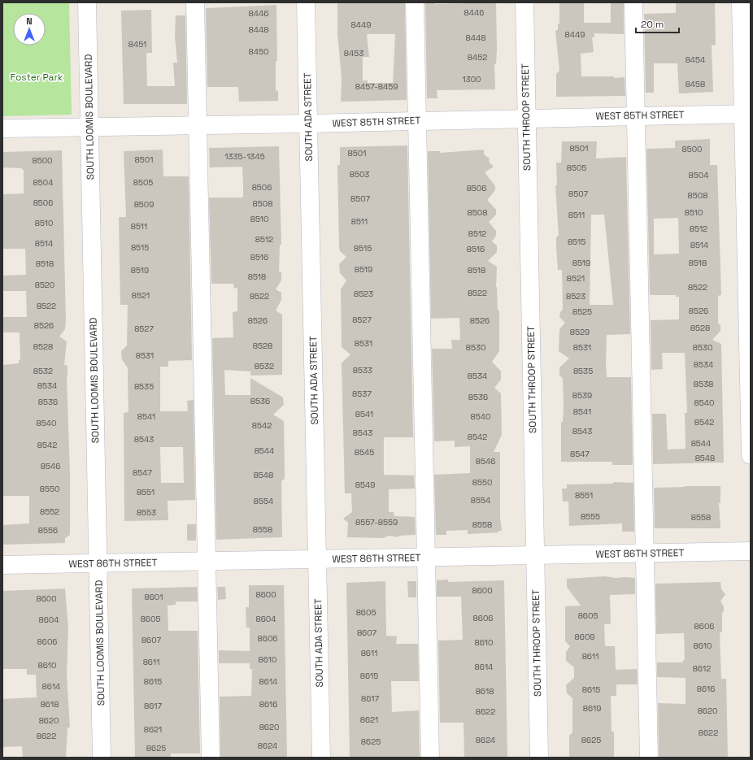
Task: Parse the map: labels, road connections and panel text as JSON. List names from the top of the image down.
{
  "streets": {
    "street": [
      "WEST 85TH STREET",
      "SOUTH LOOMIS BOULEVARD",
      "SOUTH ADA STREET",
      "SOUTH THROOP STREET",
      "WEST 86TH STREET"
    ]
  },
  "crossings": [
    ["WEST 85TH STREET", "SOUTH LOOMIS BOULEVARD"],
    ["WEST 85TH STREET", "SOUTH ADA STREET"],
    ["WEST 85TH STREET", "SOUTH THROOP STREET"],
    ["SOUTH LOOMIS BOULEVARD", "WEST 86TH STREET"],
    ["SOUTH ADA STREET", "WEST 86TH STREET"],
    ["SOUTH THROOP STREET", "WEST 86TH STREET"]
  ],
  "parks": ["Foster Park"],
  "house_numbers": [
    "8446",
    "8446",
    "8449",
    "8448",
    "8449",
    "8448",
    "8451",
    "8450",
    "8453",
    "8452",
    "8454",
    "1300",
    "8458",
    "8457-8459",
    "8501",
    "8500",
    "8501",
    "1335-1345",
    "8501",
    "8500",
    "8505",
    "8503",
    "8504",
    "8504",
    "8505",
    "8506",
    "8506",
    "8507",
    "8508",
    "8507",
    "8506",
    "8508",
    "8509",
    "8508",
    "8510",
    "8511",
    "8510",
    "8511",
    "8510",
    "8511",
    "8512",
    "8512",
    "8512",
    "8515",
    "8514",
    "8514",
    "8515",
    "8515",
    "8516",
    "8516",
    "8519",
    "8518",
    "8518",
    "8519",
    "8519",
    "8518",
    "8518",
    "8521",
    "8520",
    "8522",
    "8522",
    "8523",
    "8521",
    "8522",
    "8523",
    "8522",
    "8526",
    "8525",
    "8527",
    "8526",
    "8526",
    "8526",
    "8528",
    "8527",
    "8529",
    "8531",
    "8528",
    "8528",
    "8530",
    "8531",
    "8530",
    "8531",
    "8534",
    "8532",
    "8533",
    "8532",
    "8535",
    "8534",
    "8538",
    "8534",
    "8535",
    "8537",
    "8539",
    "8536",
    "8536",
    "8536",
    "8540",
    "8541",
    "8541",
    "8541",
    "8540",
    "8542",
    "8540",
    "8542",
    "8543",
    "8543",
    "8542",
    "8543",
    "8544",
    "8542",
    "8544",
    "8545",
    "8547",
    "8548",
    "8546",
    "8546",
    "8547",
    "8548",
    "8550",
    "8549",
    "8550",
    "8551",
    "8551",
    "8554",
    "8554",
    "8552",
    "8553",
    "8555",
    "8558",
    "8557-8559",
    "8558",
    "8558",
    "8556",
    "8600",
    "8600",
    "8601",
    "8600",
    "8605",
    "8605",
    "8606",
    "8605",
    "8604",
    "8604",
    "8606",
    "8607",
    "8609",
    "8606",
    "8607",
    "8606",
    "8610",
    "8610",
    "8611",
    "8611",
    "8610",
    "8611",
    "8610",
    "8614",
    "8612",
    "8615",
    "8615",
    "8614",
    "8614",
    "8616",
    "8615",
    "8618",
    "8617",
    "8618",
    "8616",
    "8617",
    "8619",
    "8620",
    "8622",
    "8621",
    "8620",
    "8620",
    "8621",
    "8622",
    "8622",
    "8624",
    "8625",
    "8625",
    "8624",
    "8625"
  ],
  "scale_bar": "20 m",
  "north": "top"
}
